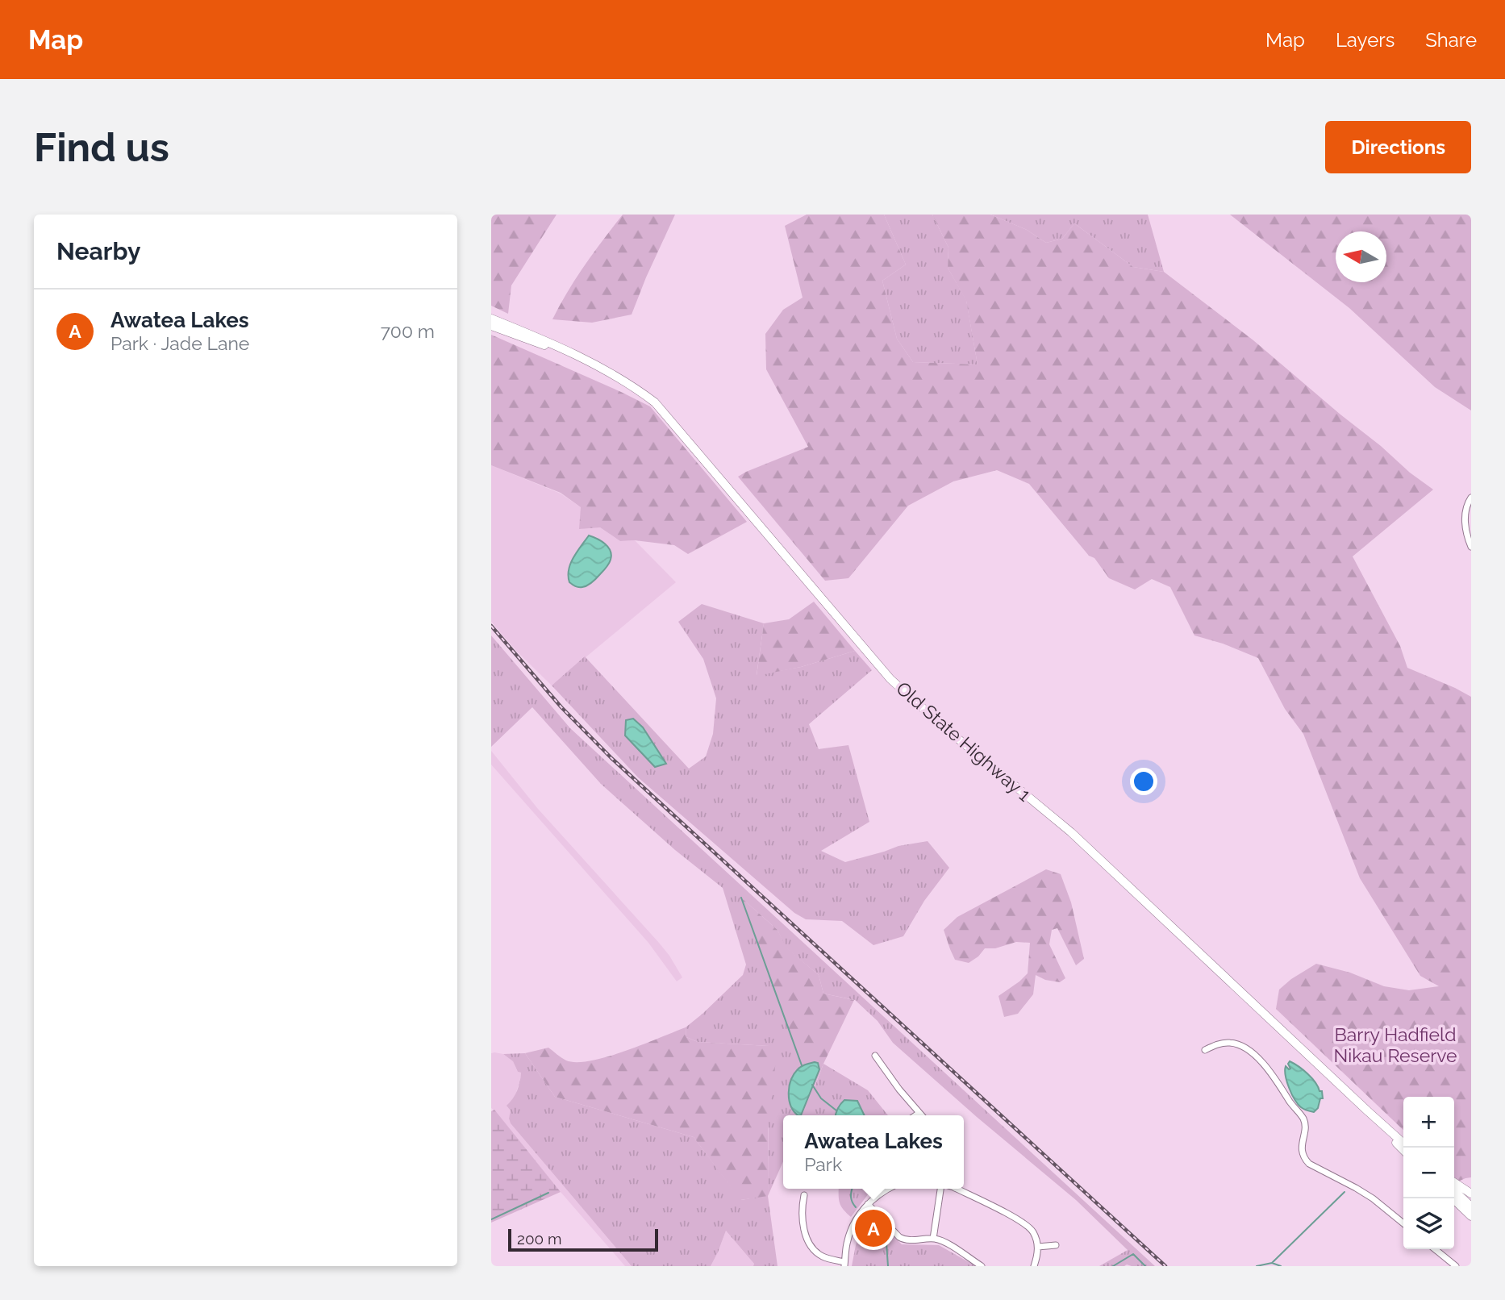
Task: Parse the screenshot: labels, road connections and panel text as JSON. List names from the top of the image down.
{
  "streets": {
    "main road": ["Old State Highway 1"]
  },
  "parks": ["Barry Hadfield Nikau Reserve"],
  "scale_bar": "200 m",
  "north": "left",
  "page": {
    "header": "Map",
    "nav": ["Map", "Layers", "Share"],
    "buttons": "Directions",
    "title": "Find us",
    "heading": "Nearby",
    "list": [
      {
        "mark": "A",
        "name": "Awatea Lakes",
        "note": "Park · Jade Lane",
        "value": "700 m"
      }
    ],
    "map_buttons": ["+", "−"],
    "popup": ["Awatea Lakes", "Park"],
    "pins": "A",
    "scale": "200 m"
  }
}
